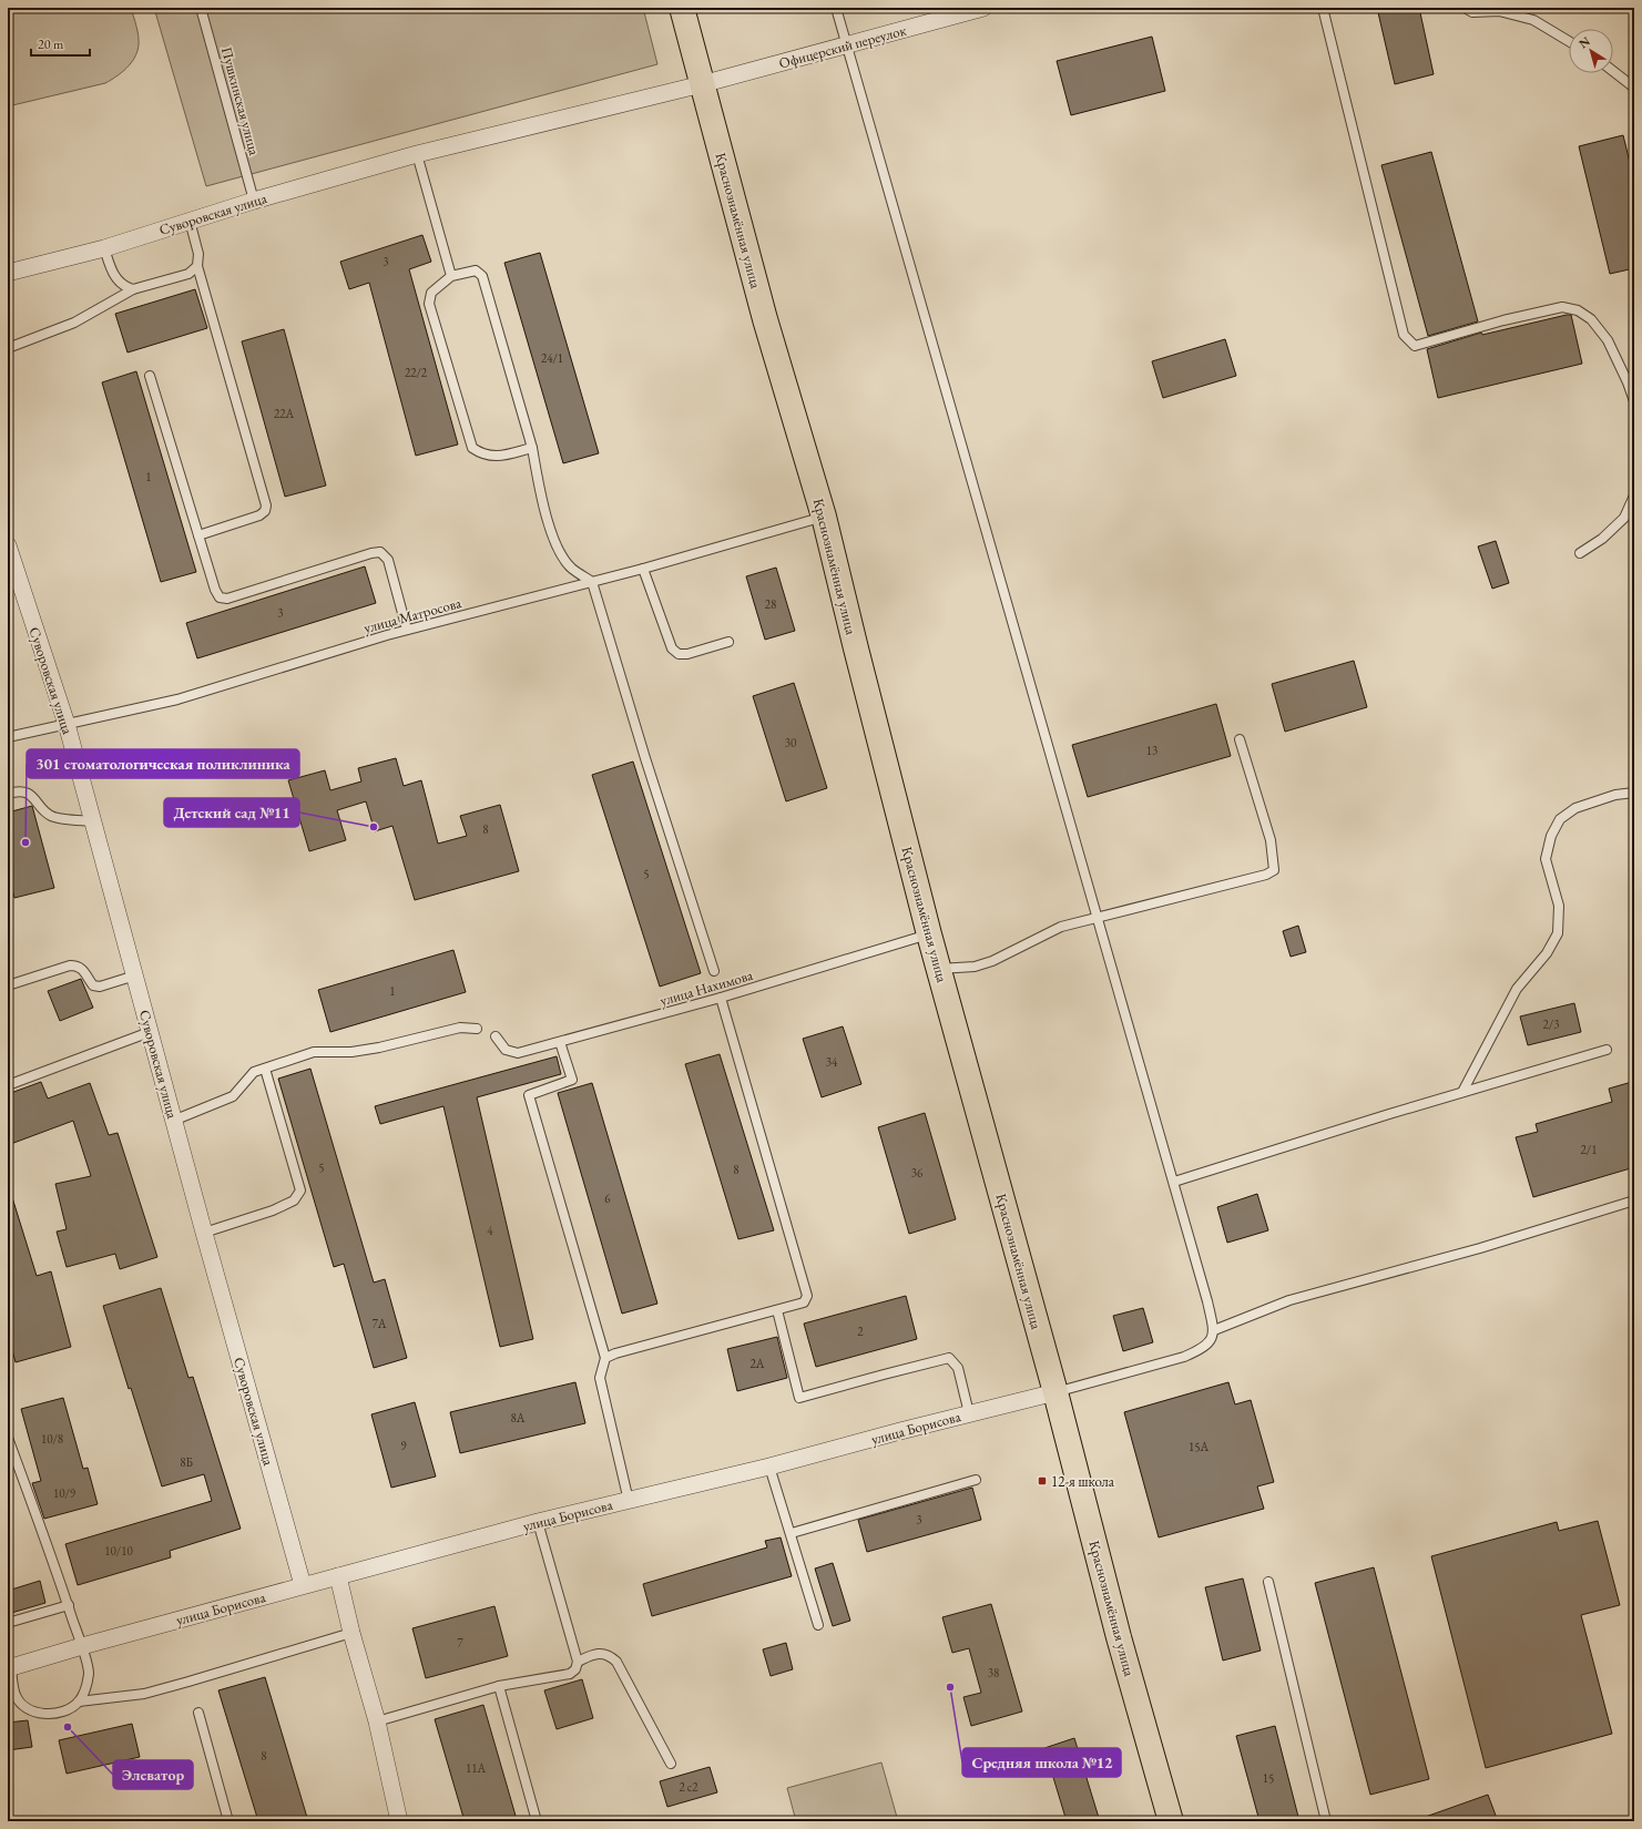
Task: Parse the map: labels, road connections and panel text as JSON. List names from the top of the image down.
{
  "streets": {
    "main road": ["Краснознамённая улица"],
    "street": ["Офицерский переулок", "Суворовская улица", "улица Борисова"],
    "lane": ["Пушкинская улица", "улица Матросова", "улица Нахимова"]
  },
  "crossings": [
    ["Офицерский переулок", "Суворовская улица"],
    ["Офицерский переулок", "Краснознамённая улица"],
    ["Пушкинская улица", "Суворовская улица"],
    ["Суворовская улица", "улица Матросова"],
    ["Суворовская улица", "улица Борисова"],
    ["Краснознамённая улица", "улица Матросова"],
    ["Краснознамённая улица", "улица Нахимова"],
    ["Краснознамённая улица", "улица Борисова"]
  ],
  "places": {
    "other": [
      "Детский сад №11",
      "301 стоматологическая поликлиника",
      "Средняя школа №12",
      "Элеватор"
    ],
    "transit": ["12-я школа"]
  },
  "house_numbers": [
    "3",
    "24/1",
    "22/2",
    "22А",
    "1",
    "28",
    "3",
    "30",
    "13",
    "8",
    "5",
    "1",
    "2/3",
    "34",
    "2/1",
    "5",
    "8",
    "36",
    "6",
    "4",
    "7А",
    "2",
    "2А",
    "8А",
    "10/8",
    "9",
    "15А",
    "8Б",
    "10/9",
    "3",
    "10/10",
    "7",
    "38",
    "8",
    "11А",
    "15",
    "2 с2"
  ],
  "scale_bar": "20 m",
  "north": "top left"
}
